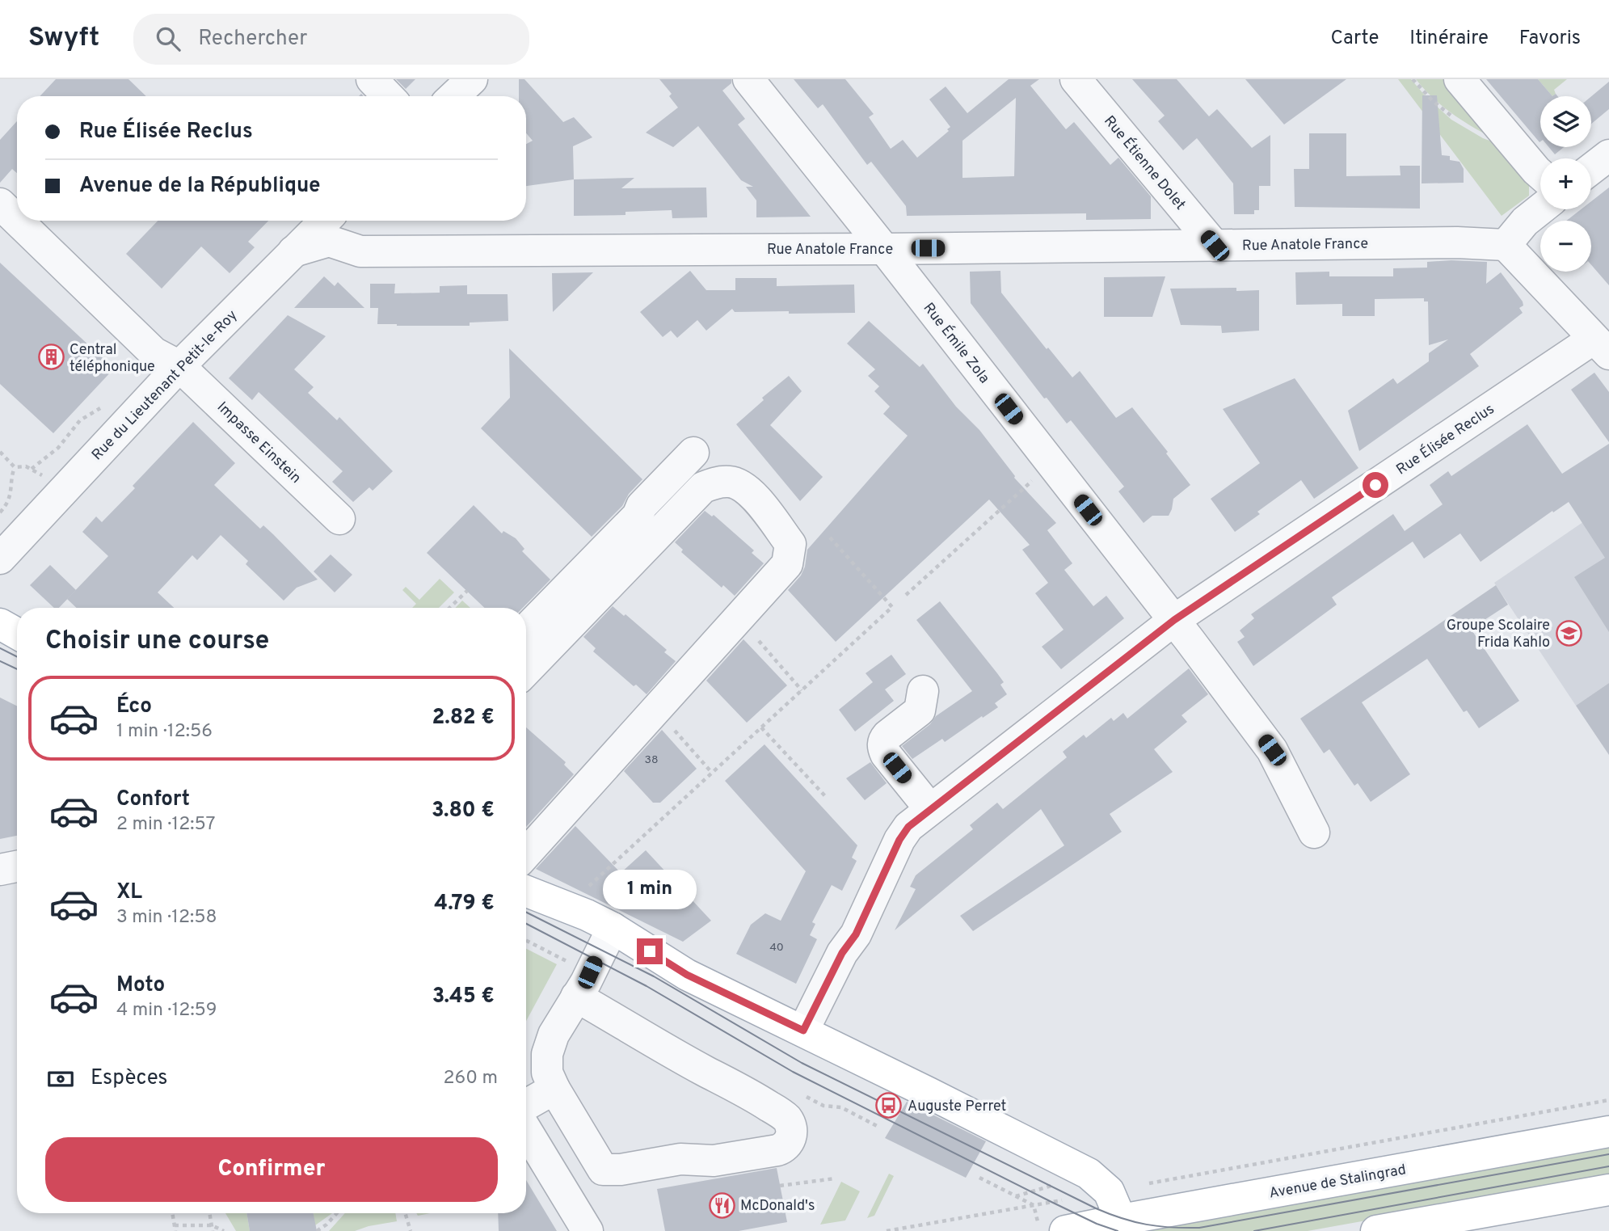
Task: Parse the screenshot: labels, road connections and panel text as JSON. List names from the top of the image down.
{
  "streets": {
    "main road": ["Avenue de Stalingrad"],
    "street": [
      "Rue Étienne Dolet",
      "Rue Anatole France",
      "Rue Émile Zola",
      "Rue du Lieutenant Petit-le-Roy",
      "Rue Élisée Reclus",
      "Impasse Einstein"
    ]
  },
  "crossings": [
    ["Rue Étienne Dolet", "Rue Anatole France"],
    ["Rue Anatole France", "Rue Émile Zola"],
    ["Rue Anatole France", "Rue du Lieutenant Petit-le-Roy"],
    ["Rue Émile Zola", "Rue Élisée Reclus"],
    ["Rue du Lieutenant Petit-le-Roy", "Impasse Einstein"]
  ],
  "places": {
    "building": ["Central téléphonique"],
    "school or university": ["Groupe Scolaire Frida Kahlo"],
    "bus stop": ["Auguste Perret"],
    "restaurant": ["McDonald's"]
  },
  "house_numbers": ["38", "40"],
  "page": {
    "header": "Swyft",
    "search": "Rechercher",
    "nav": ["Carte", "Itinéraire", "Favoris"],
    "map_buttons": ["+", "−"],
    "banner": ["Rue Élisée Reclus", "Avenue de la République"],
    "heading": "Choisir une course",
    "list": [
      {
        "name": "Éco",
        "note": "1 min · 12:56",
        "value": "2.82 €"
      },
      {
        "name": "Confort",
        "note": "2 min · 12:57",
        "value": "3.80 €"
      },
      {
        "name": "XL",
        "note": "3 min · 12:58",
        "value": "4.79 €"
      },
      {
        "name": "Moto",
        "note": "4 min · 12:59",
        "value": "3.45 €"
      }
    ],
    "bubble": "1 min",
    "pay": ["Espèces", "260 m"],
    "buttons": "Confirmer"
  }
}
